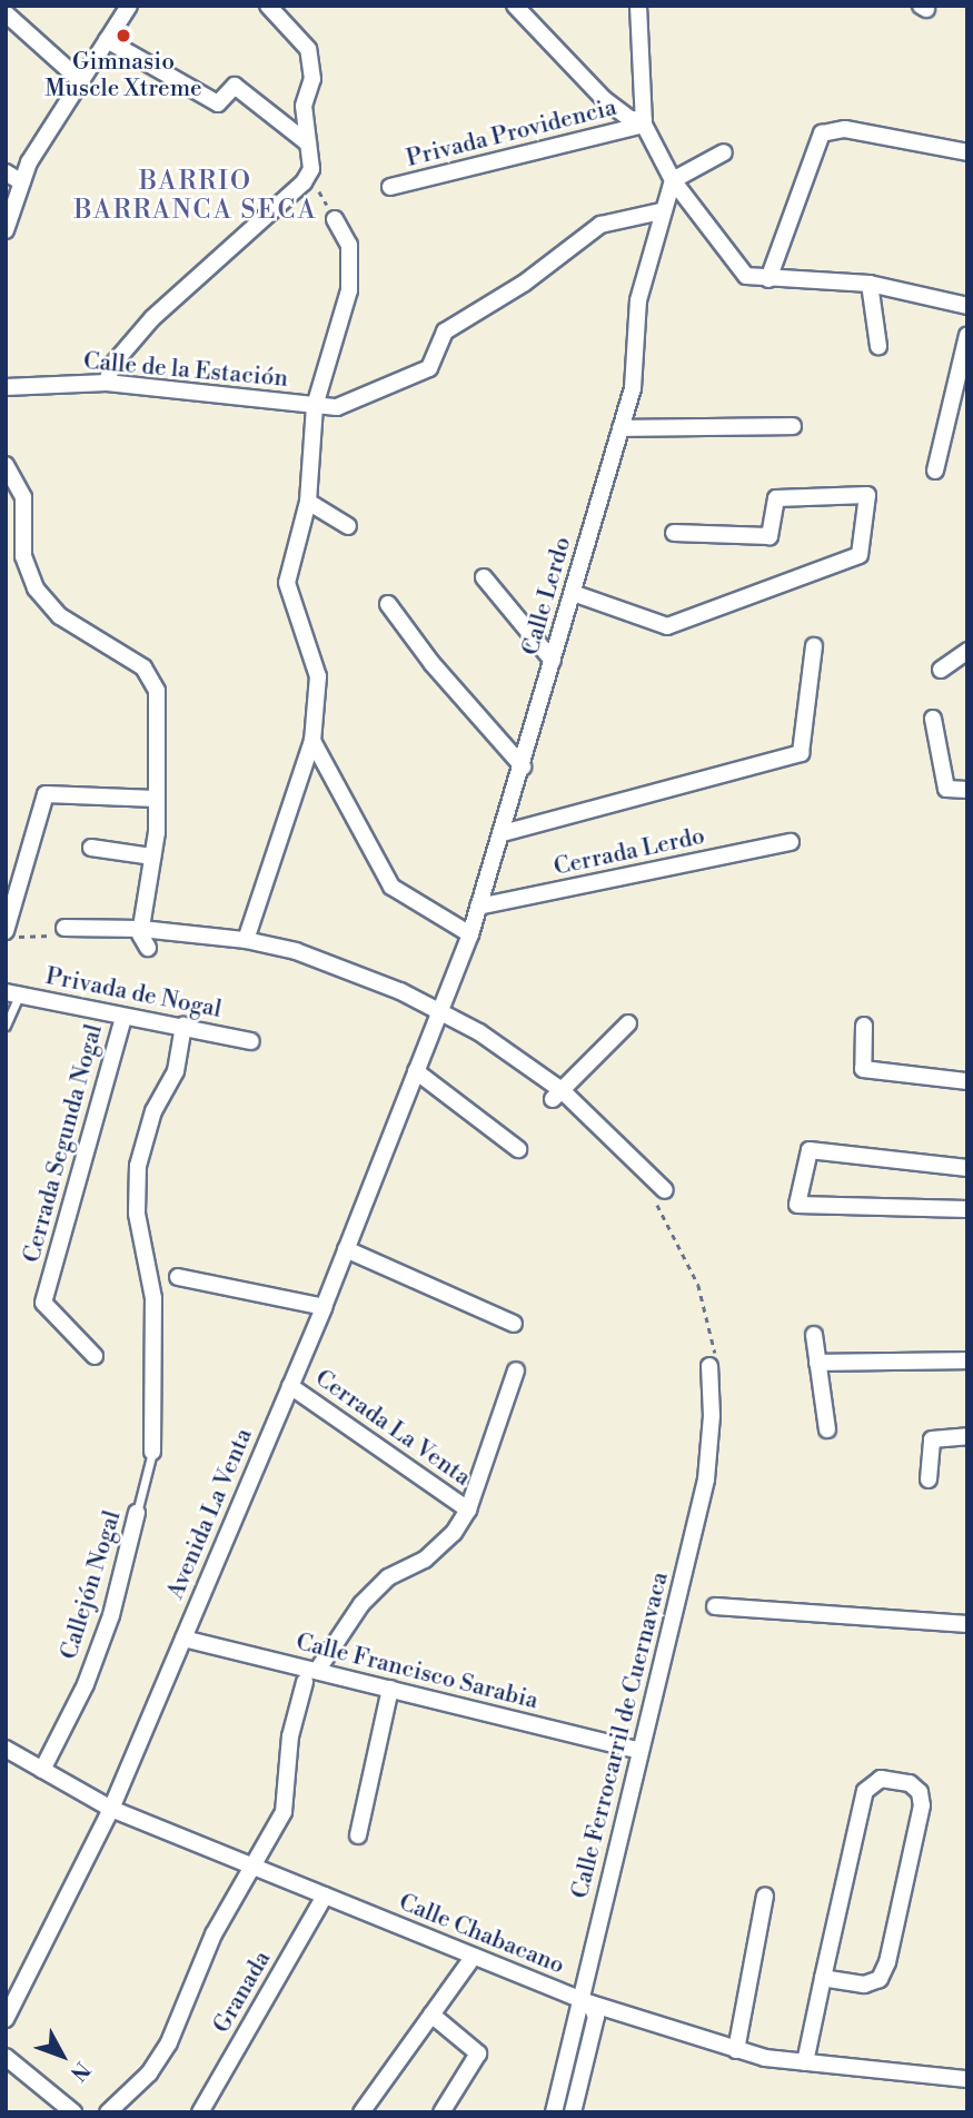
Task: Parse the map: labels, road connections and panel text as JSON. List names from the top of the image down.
{
  "streets": {
    "street": [
      "Privada Providencia",
      "Calle de la Estación",
      "Calle Lerdo",
      "Cerrada Lerdo",
      "Privada de Nogal",
      "Cerrada Segunda Nogal",
      "Cerrada La Venta",
      "Avenida La Venta",
      "Callejón Nogal",
      "Calle Francisco Sarabia",
      "Calle Ferrocarril de Cuernavaca",
      "Calle Chabacano",
      "Granada"
    ]
  },
  "crossings": [
    ["Calle de la Estación", "Calle Lerdo"],
    ["Calle Lerdo", "Cerrada Lerdo"],
    ["Calle Lerdo", "Avenida La Venta"],
    ["Privada de Nogal", "Cerrada Segunda Nogal"],
    ["Cerrada La Venta", "Avenida La Venta"],
    ["Avenida La Venta", "Calle Francisco Sarabia"],
    ["Avenida La Venta", "Calle Chabacano"],
    ["Callejón Nogal", "Calle Chabacano"],
    ["Calle Francisco Sarabia", "Calle Ferrocarril de Cuernavaca"],
    ["Calle Ferrocarril de Cuernavaca", "Calle Chabacano"],
    ["Calle Chabacano", "Granada"]
  ],
  "districts": ["BARRIO BARRANCA SECA"],
  "places": ["Gimnasio Muscle Xtreme"],
  "north": "bottom right"
}
